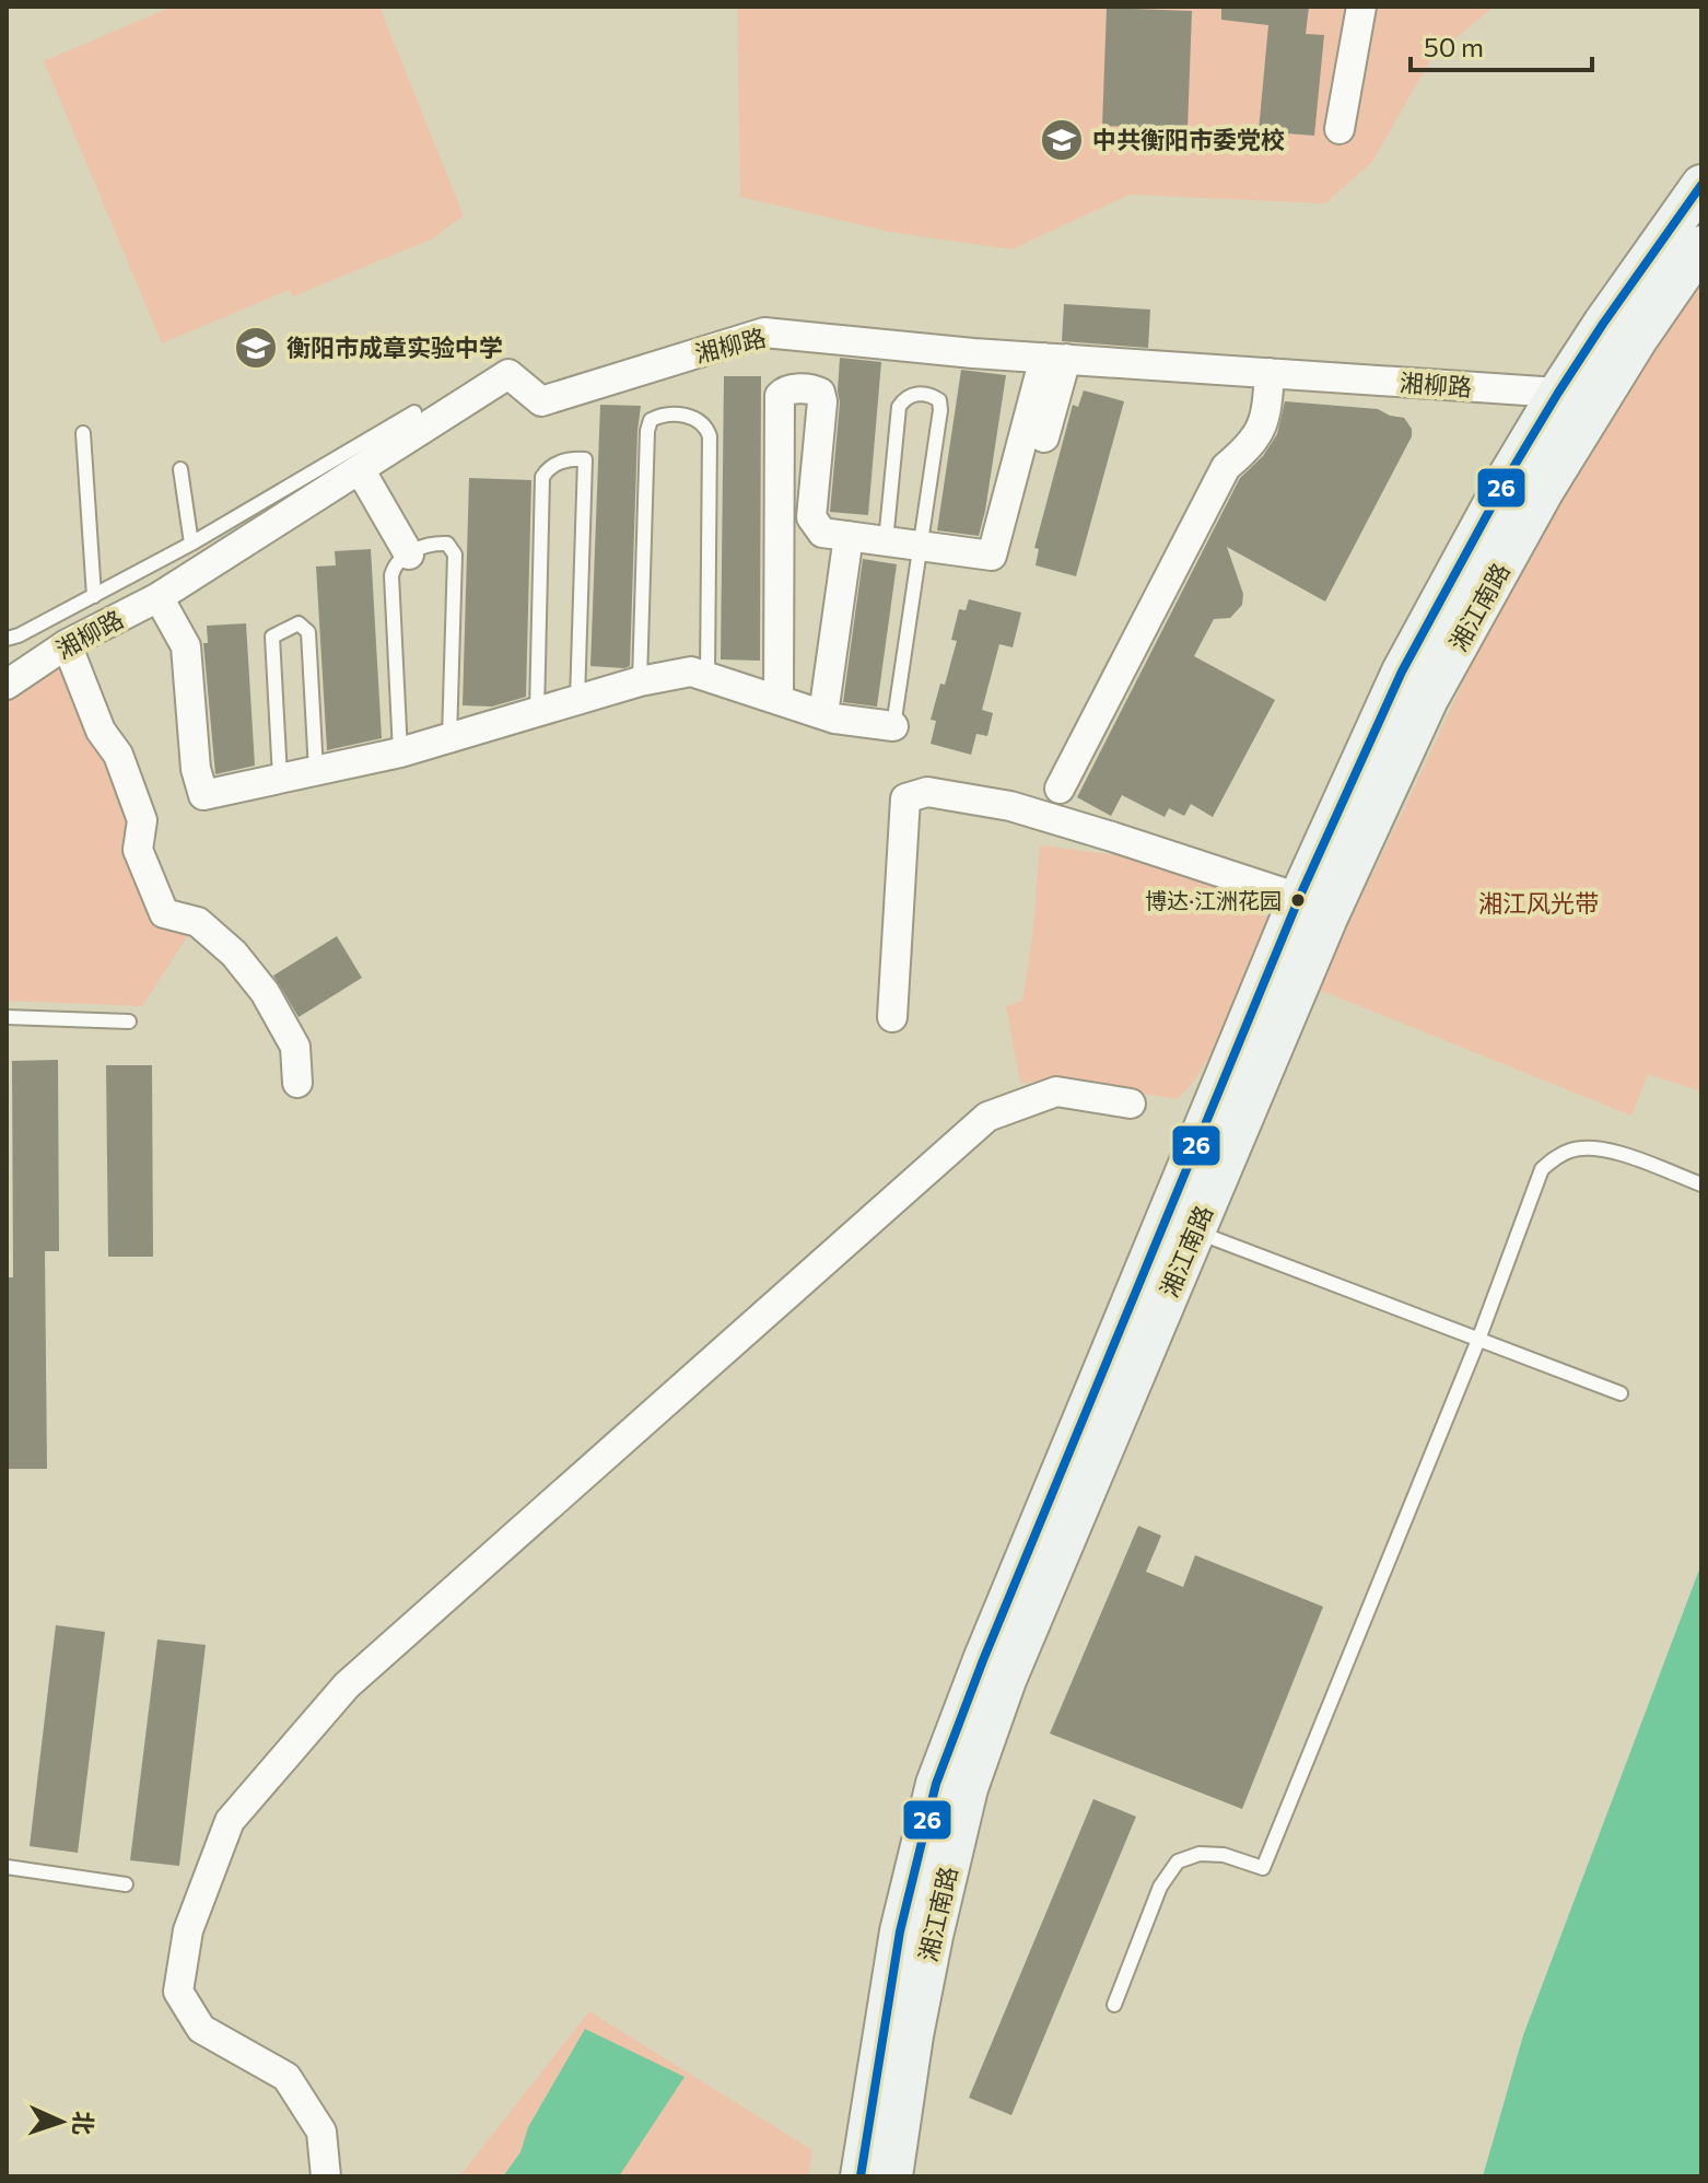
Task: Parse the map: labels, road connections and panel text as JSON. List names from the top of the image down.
{
  "streets": {
    "main road": ["湘江南路"],
    "street": ["湘柳路"]
  },
  "crossings": [
    ["湘柳路", "湘江南路"]
  ],
  "parks": ["湘江风光带"],
  "places": {
    "school or university": ["中共衡阳市委党校", "衡阳市成章实验中学"],
    "other": ["博达·江洲花园"]
  },
  "lines": ["transit line 26"],
  "scale_bar": "50 m",
  "north": "right"
}
